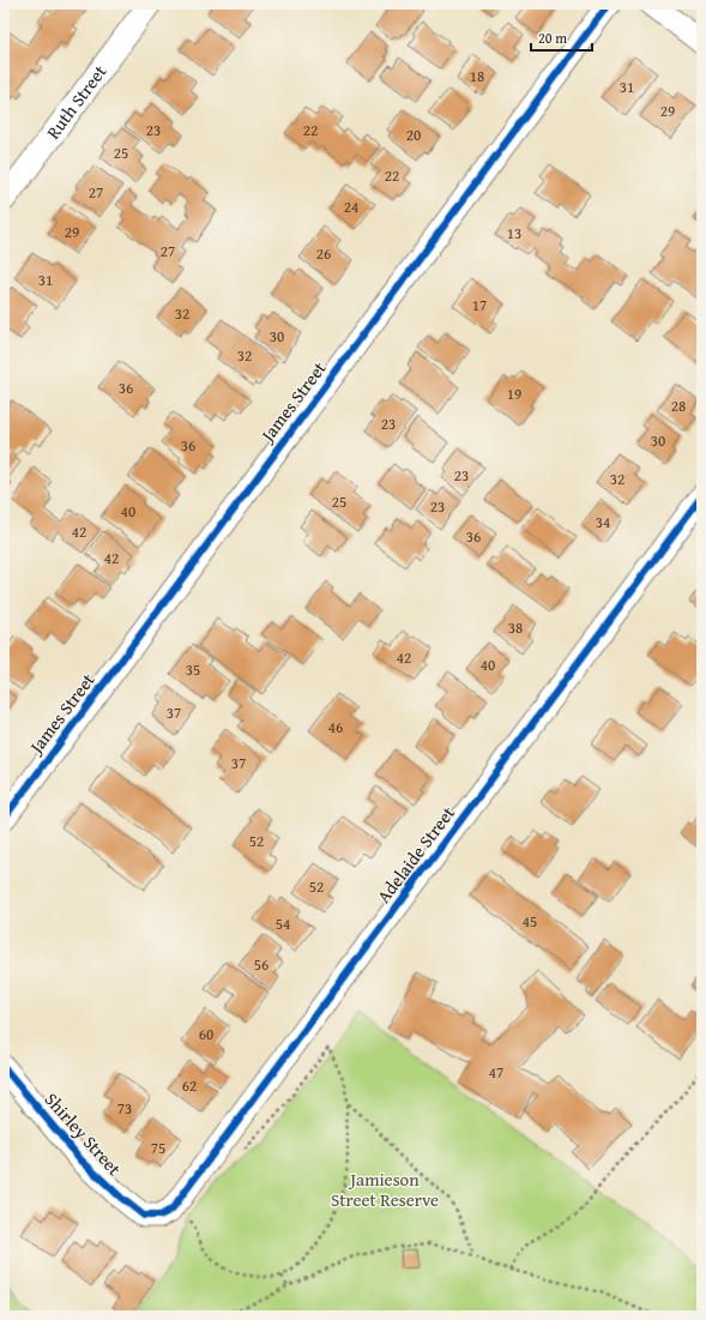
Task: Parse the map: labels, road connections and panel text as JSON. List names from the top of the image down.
{
  "streets": {
    "street": [
      "Ruth Street",
      "James Street",
      "Adelaide Street",
      "Shirley Street"
    ]
  },
  "crossings": [
    ["Adelaide Street", "Shirley Street"]
  ],
  "parks": ["Jamieson Street Reserve"],
  "house_numbers": [
    "18",
    "31",
    "29",
    "23",
    "22",
    "20",
    "25",
    "22",
    "27",
    "24",
    "29",
    "13",
    "27",
    "26",
    "31",
    "17",
    "32",
    "30",
    "32",
    "36",
    "19",
    "28",
    "23",
    "30",
    "36",
    "23",
    "32",
    "25",
    "23",
    "40",
    "34",
    "42",
    "36",
    "42",
    "38",
    "42",
    "40",
    "35",
    "37",
    "46",
    "37",
    "52",
    "52",
    "45",
    "54",
    "56",
    "60",
    "47",
    "62",
    "73",
    "75"
  ],
  "scale_bar": "20 m"
}
